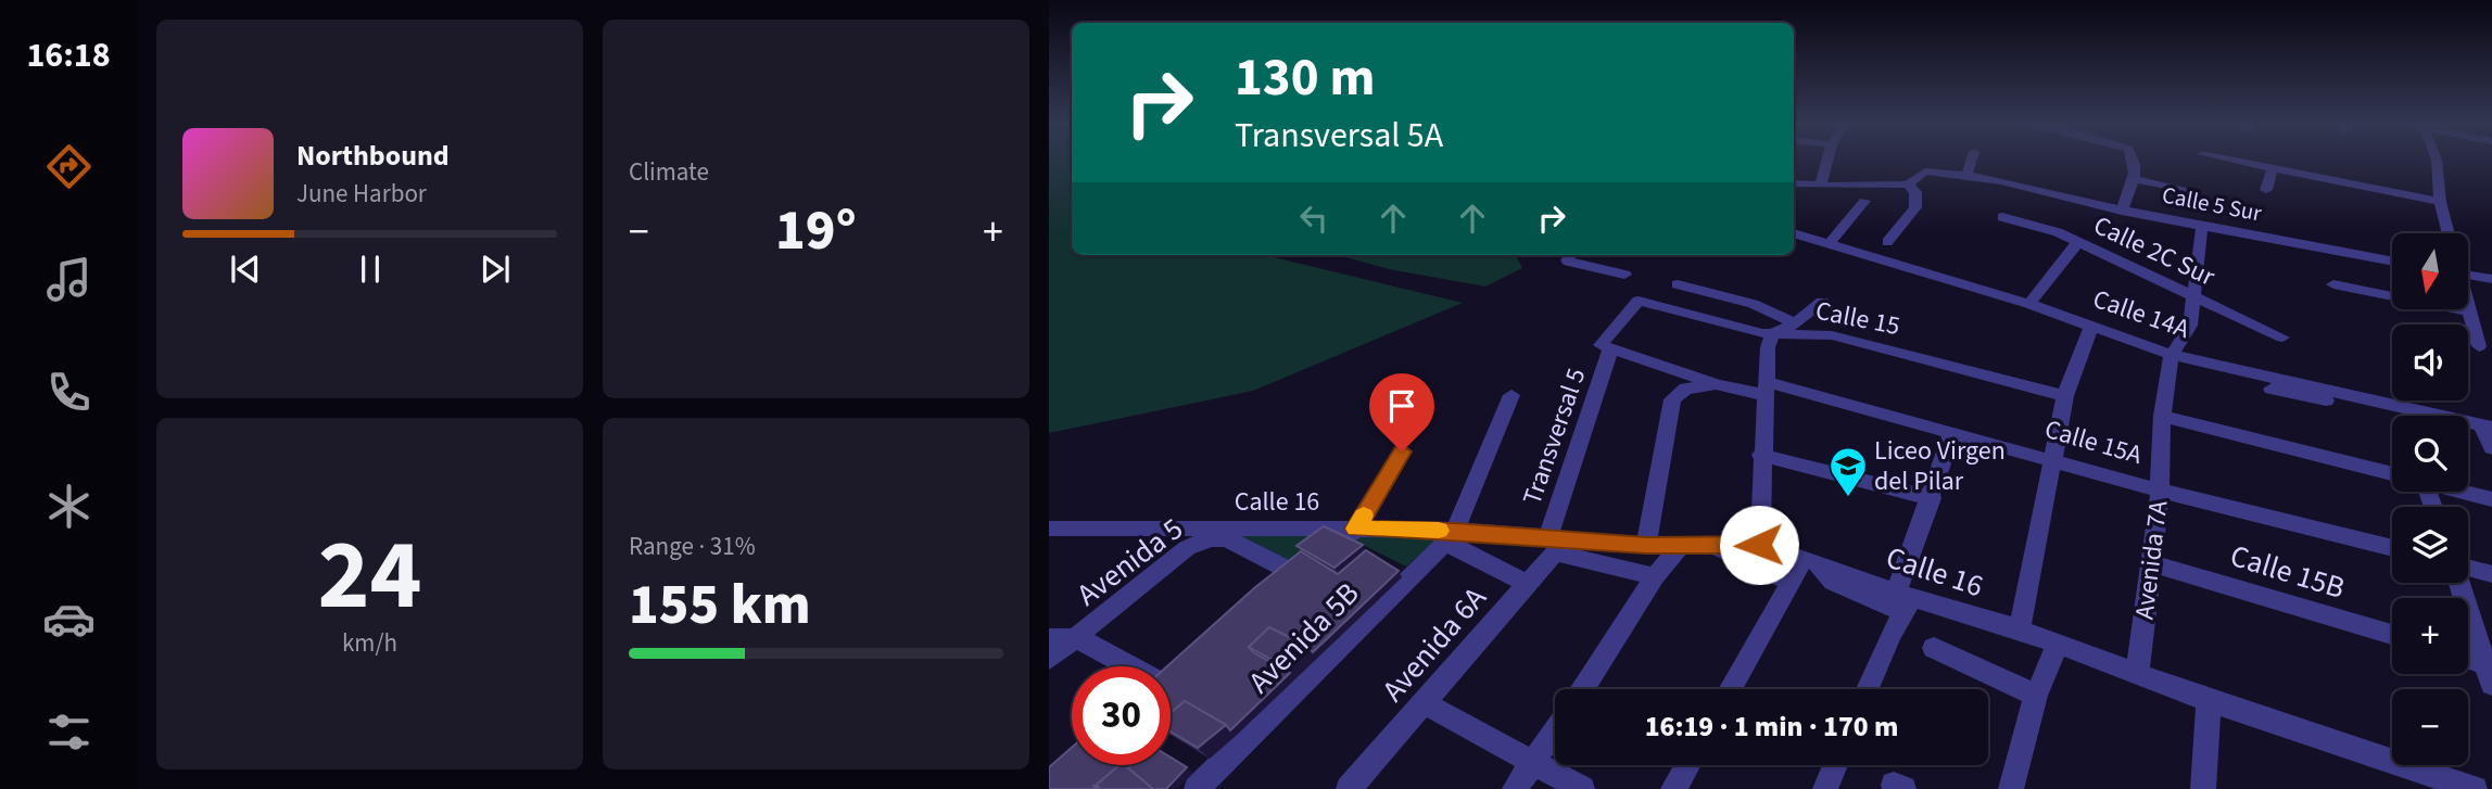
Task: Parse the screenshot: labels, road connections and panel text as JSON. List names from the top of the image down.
{
  "streets": {
    "street": [
      "Calle 5 Sur",
      "Calle 2C Sur",
      "Calle 14A",
      "Calle 15",
      "Transversal 5",
      "Calle 15A",
      "Calle 16",
      "Avenida 7A",
      "Avenida 5",
      "Calle 15B",
      "Avenida 5B",
      "Avenida 6A"
    ]
  },
  "crossings": [
    ["Calle 14A", "Avenida 7A"],
    ["Calle 15", "Transversal 5"],
    ["Calle 15", "Calle 15A"],
    ["Transversal 5", "Calle 15A"],
    ["Transversal 5", "Calle 16"],
    ["Transversal 5", "Avenida 6A"],
    ["Calle 15A", "Avenida 7A"],
    ["Calle 16", "Avenida 7A"],
    ["Calle 16", "Avenida 5"],
    ["Calle 16", "Avenida 5B"],
    ["Calle 16", "Avenida 6A"],
    ["Avenida 7A", "Calle 15B"]
  ],
  "places": {
    "school or university": ["Liceo Virgen del Pilar"]
  },
  "north": "bottom",
  "page": {
    "tabs": "16:18",
    "tile": [
      "Climate",
      ["24", "km/h"],
      ["Range · 31%", "155 km"]
    ],
    "turn": ["130 m", "Transversal 5A"],
    "song": ["Northbound", "June Harbor"],
    "heat": ["−", "19°", "+"],
    "map_buttons": ["+", "−"],
    "limit": "30",
    "trip": "16:19 · 1 min · 170 m"
  }
}
